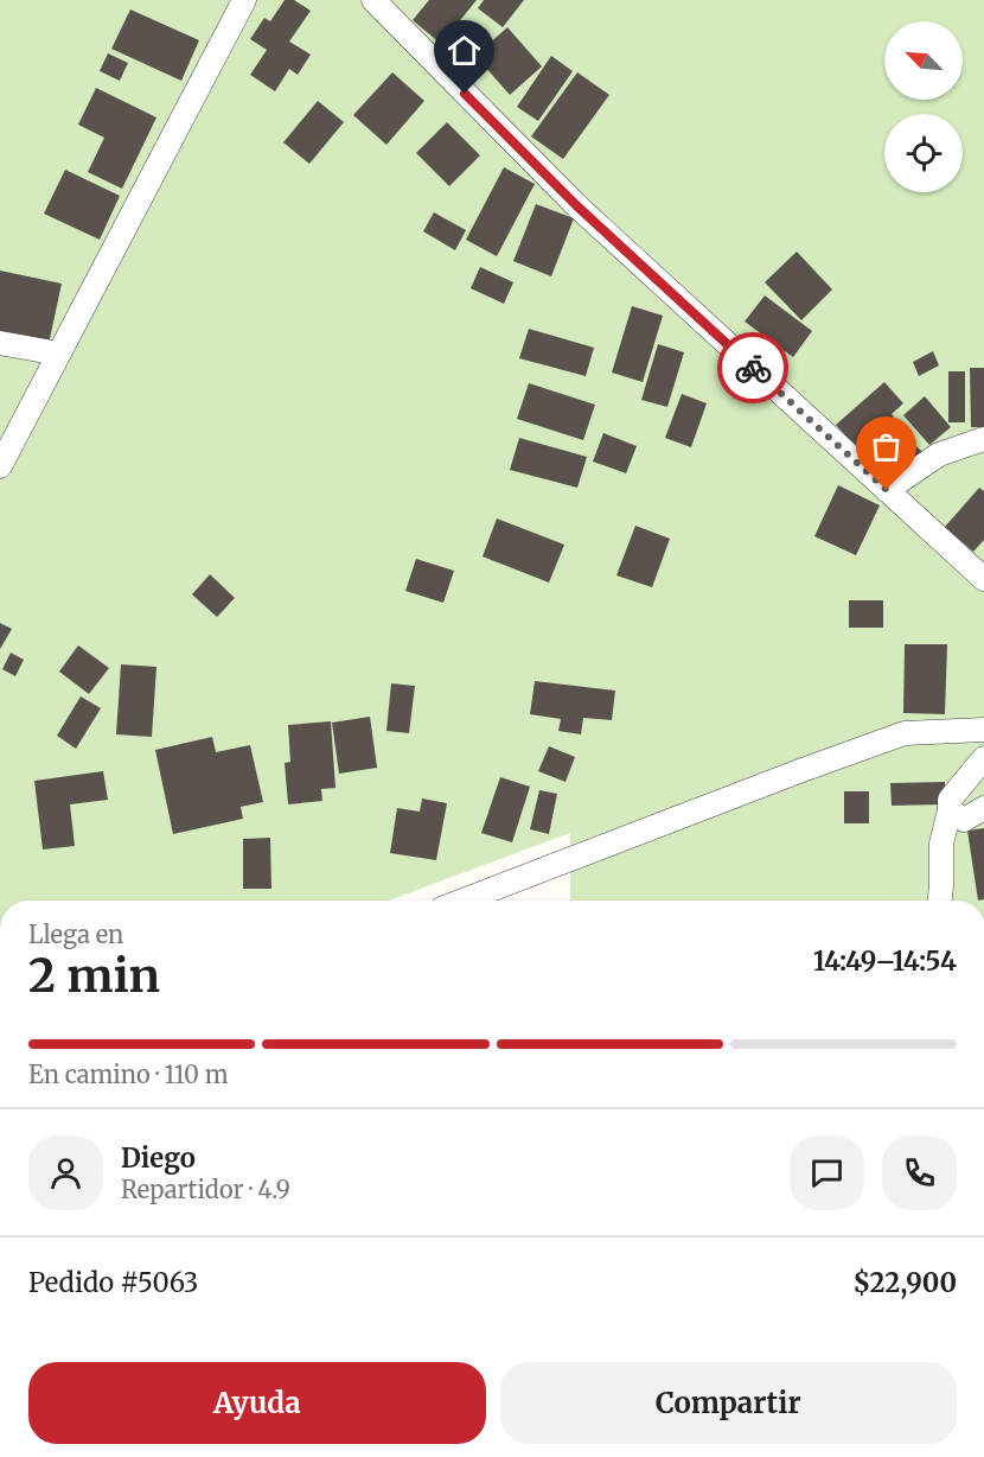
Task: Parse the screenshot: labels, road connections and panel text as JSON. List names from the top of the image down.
{
  "north": "top left",
  "page": {
    "heading": ["2 min", "Llega en", "14:49–14:54"],
    "panel": [
      "Diego",
      "Repartidor · 4.9",
      "Pedido #5063",
      "$22,900"
    ],
    "bar": "En camino · 110 m",
    "buttons": ["Ayuda", "Compartir"]
  }
}
